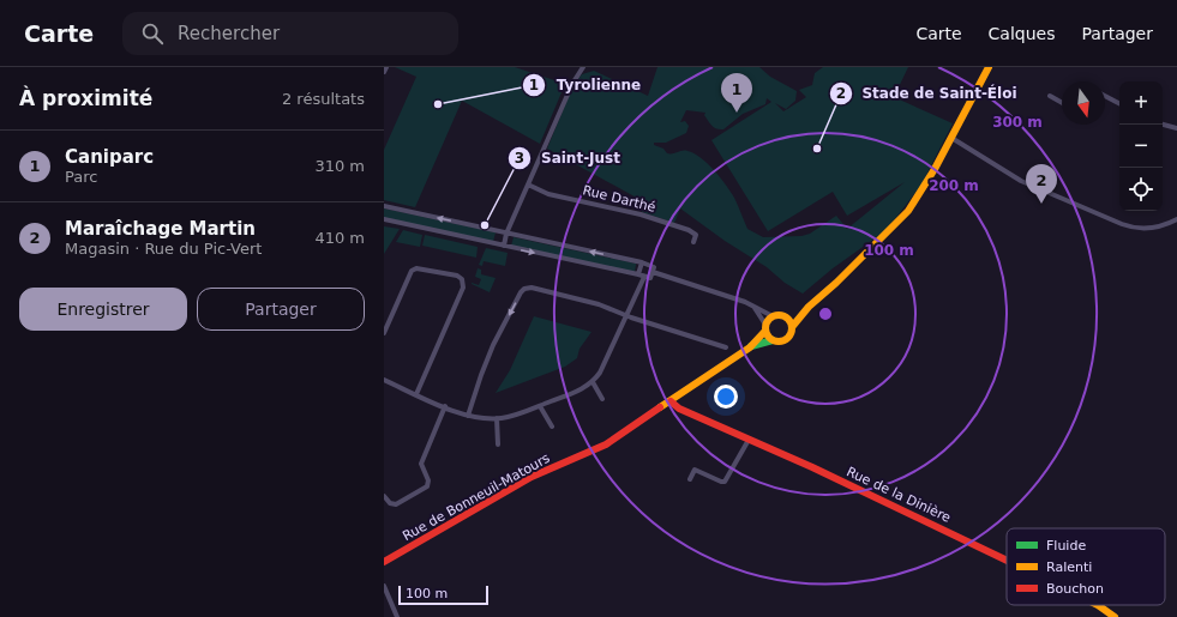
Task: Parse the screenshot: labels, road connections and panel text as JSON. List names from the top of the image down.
{
  "streets": {
    "main road": ["Rue de la Dinière", "Rue de Bonneuil-Matours"],
    "street": ["Rue Darthé"]
  },
  "crossings": [
    ["Rue de la Dinière", "Rue de Bonneuil-Matours"]
  ],
  "places": ["Tyrolienne", "Stade de Saint-Éloi", "Saint-Just"],
  "legend": ["Fluide", "Ralenti", "Bouchon"],
  "scale_bar": "100 m",
  "north": "bottom",
  "page": {
    "header": "Carte",
    "search": "Rechercher",
    "nav": ["Carte", "Calques", "Partager"],
    "heading": ["À proximité", "2 résultats"],
    "pins": ["1", "2"],
    "map_buttons": ["+", "−"],
    "list": [
      {
        "mark": "1",
        "name": "Caniparc",
        "note": "Parc",
        "value": "310 m"
      },
      {
        "mark": "2",
        "name": "Maraîchage Martin",
        "note": "Magasin · Rue du Pic-Vert",
        "value": "410 m"
      }
    ],
    "buttons": ["Enregistrer", "Partager"],
    "scale": "100 m"
  },
  "rings": ["300 m", "200 m", "100 m"]
}
